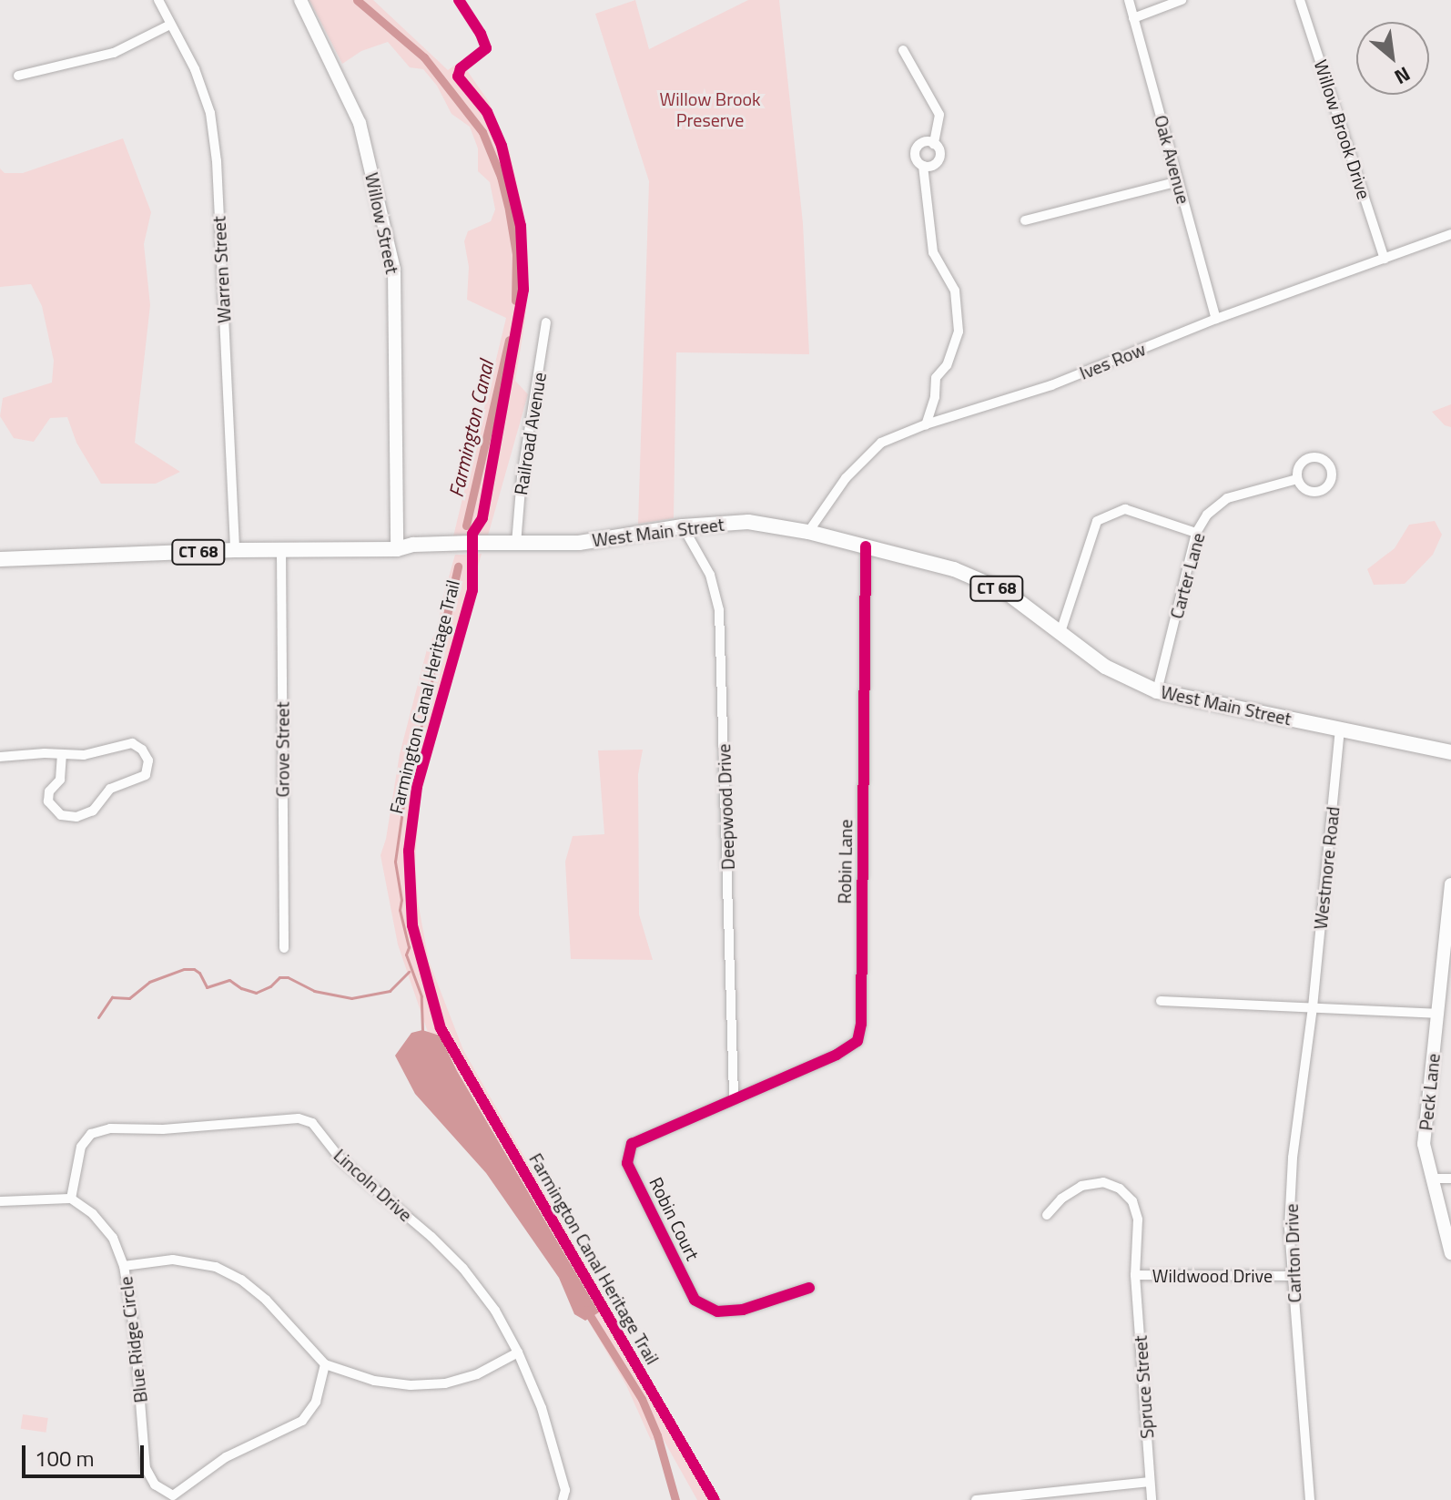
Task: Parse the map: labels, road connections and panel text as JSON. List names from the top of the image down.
{
  "streets": {
    "main road": ["West Main Street", "CT 68"],
    "street": [
      "Willow Brook Drive",
      "Oak Avenue",
      "Willow Street",
      "Warren Street",
      "Ives Row",
      "Railroad Avenue",
      "Carter Lane",
      "Grove Street",
      "Deepwood Drive",
      "Robin Lane",
      "Westmore Road",
      "Peck Lane",
      "Lincoln Drive",
      "Robin Court",
      "Carlton Drive",
      "Wildwood Drive",
      "Blue Ridge Circle",
      "Spruce Street"
    ],
    "cycle path": ["Farmington Canal Heritage Trail"]
  },
  "crossings": [
    ["Willow Brook Drive", "Ives Row"],
    ["Oak Avenue", "Ives Row"],
    ["Willow Street", "West Main Street"],
    ["Warren Street", "West Main Street"],
    ["Ives Row", "West Main Street"],
    ["Railroad Avenue", "West Main Street"],
    ["West Main Street", "Carter Lane"],
    ["West Main Street", "Grove Street"],
    ["West Main Street", "Deepwood Drive"],
    ["West Main Street", "Robin Lane"],
    ["West Main Street", "Westmore Road"],
    ["Deepwood Drive", "Robin Lane"],
    ["Deepwood Drive", "Robin Court"],
    ["Robin Lane", "Robin Court"],
    ["Westmore Road", "Carlton Drive"],
    ["Lincoln Drive", "Blue Ridge Circle"],
    ["Carlton Drive", "Wildwood Drive"],
    ["Wildwood Drive", "Spruce Street"]
  ],
  "water": ["Farmington Canal"],
  "parks": ["Willow Brook Preserve"],
  "scale_bar": "100 m",
  "north": "bottom right"
}
